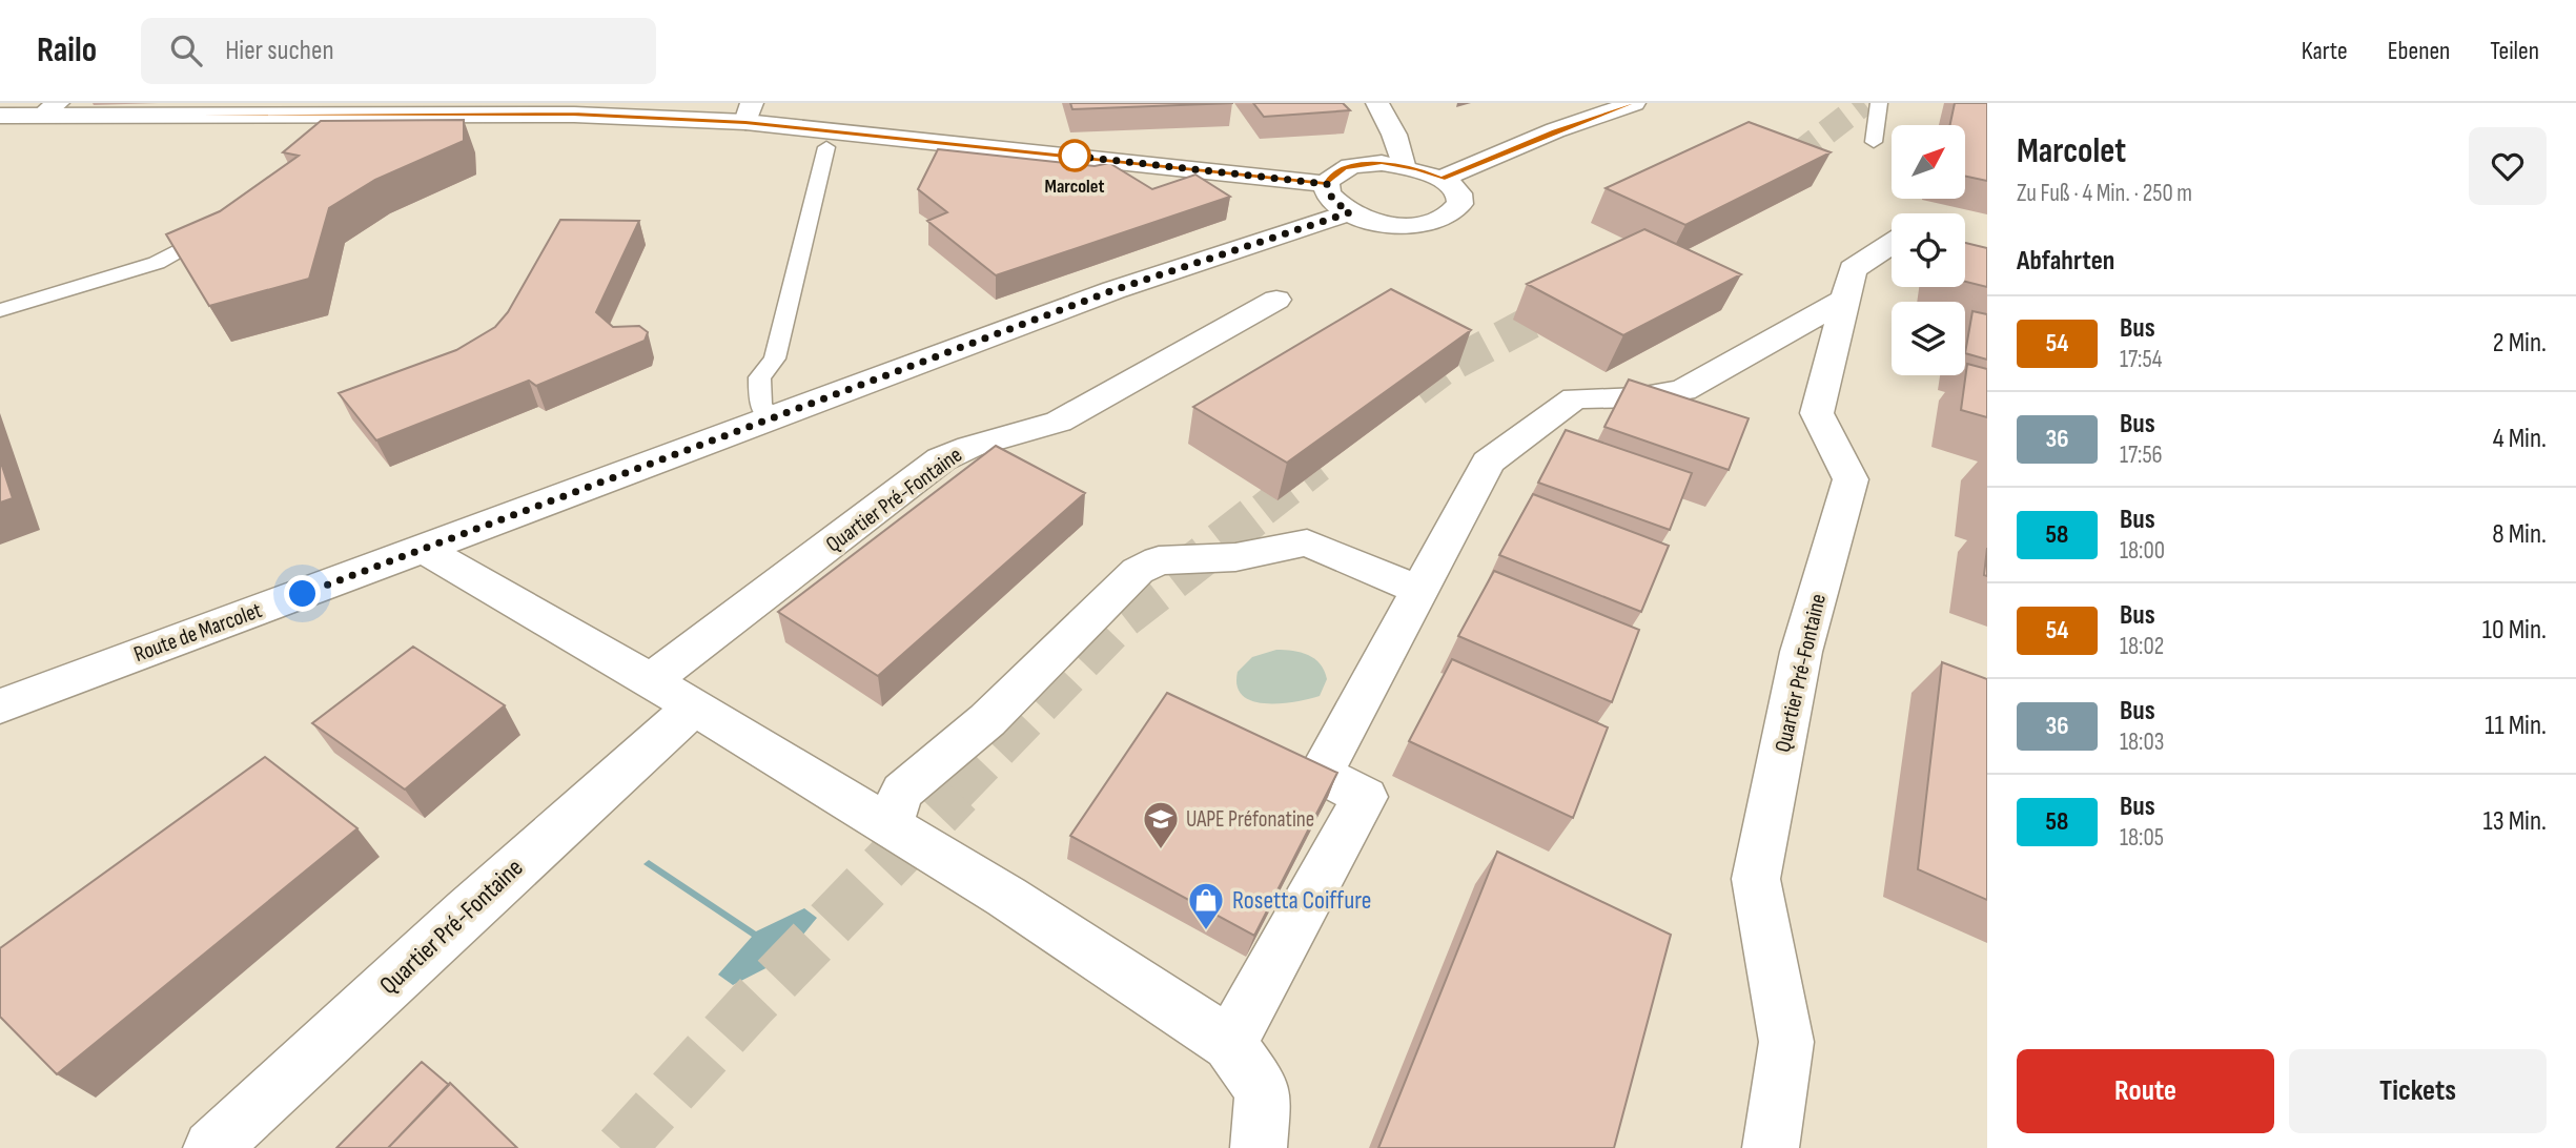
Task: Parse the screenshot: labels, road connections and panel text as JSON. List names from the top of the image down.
{
  "streets": {
    "street": ["Quartier Pré-Fontaine", "Route de Marcolet"]
  },
  "places": {
    "other": ["Marcolet"],
    "school or university": ["UAPE Préfonatine"],
    "shop": ["Rosetta Coiffure"]
  },
  "lines": ["bus line 54"],
  "north": "top right",
  "page": {
    "header": "Railo",
    "search": "Hier suchen",
    "nav": ["Karte", "Ebenen", "Teilen"],
    "heading": [
      ["Marcolet", "Zu Fuß · 4 Min. · 250 m"],
      "Abfahrten"
    ],
    "list": [
      {
        "mark": "54",
        "name": "Bus",
        "note": "17:54",
        "value": "2 Min."
      },
      {
        "mark": "36",
        "name": "Bus",
        "note": "17:56",
        "value": "4 Min."
      },
      {
        "mark": "58",
        "name": "Bus",
        "note": "18:00",
        "value": "8 Min."
      },
      {
        "mark": "54",
        "name": "Bus",
        "note": "18:02",
        "value": "10 Min."
      },
      {
        "mark": "36",
        "name": "Bus",
        "note": "18:03",
        "value": "11 Min."
      },
      {
        "mark": "58",
        "name": "Bus",
        "note": "18:05",
        "value": "13 Min."
      }
    ],
    "buttons": ["Route", "Tickets"]
  }
}
